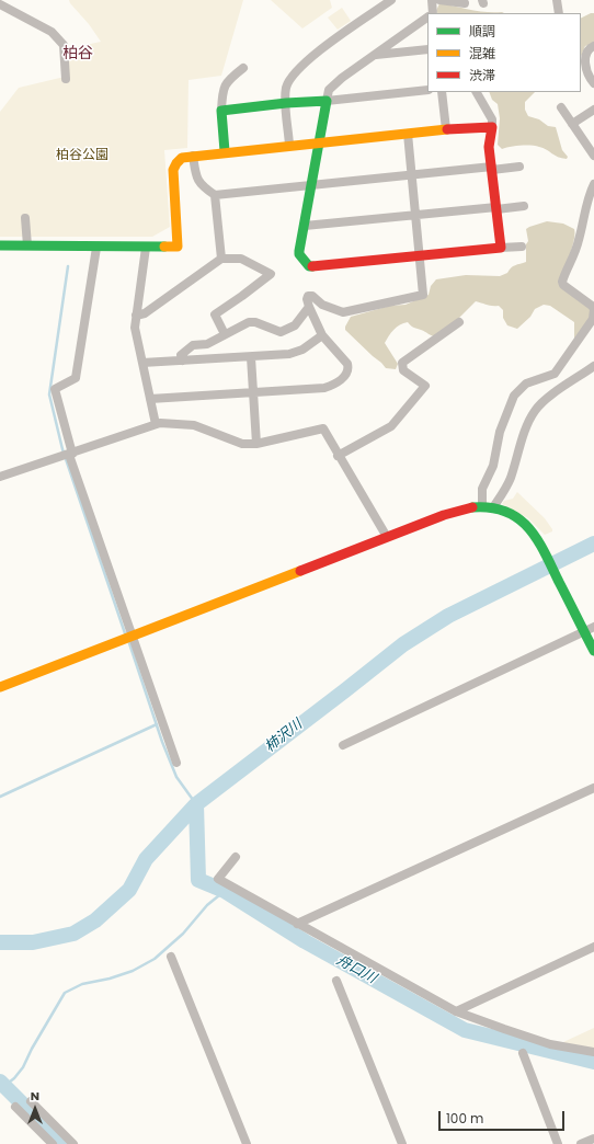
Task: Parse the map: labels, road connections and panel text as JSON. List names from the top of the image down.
{
  "districts": ["柏谷"],
  "water": ["柿沢川", "舟口川"],
  "parks": ["柏谷公園"],
  "legend": ["順調", "混雑", "渋滞"],
  "scale_bar": "100 m",
  "north": "top"
}
